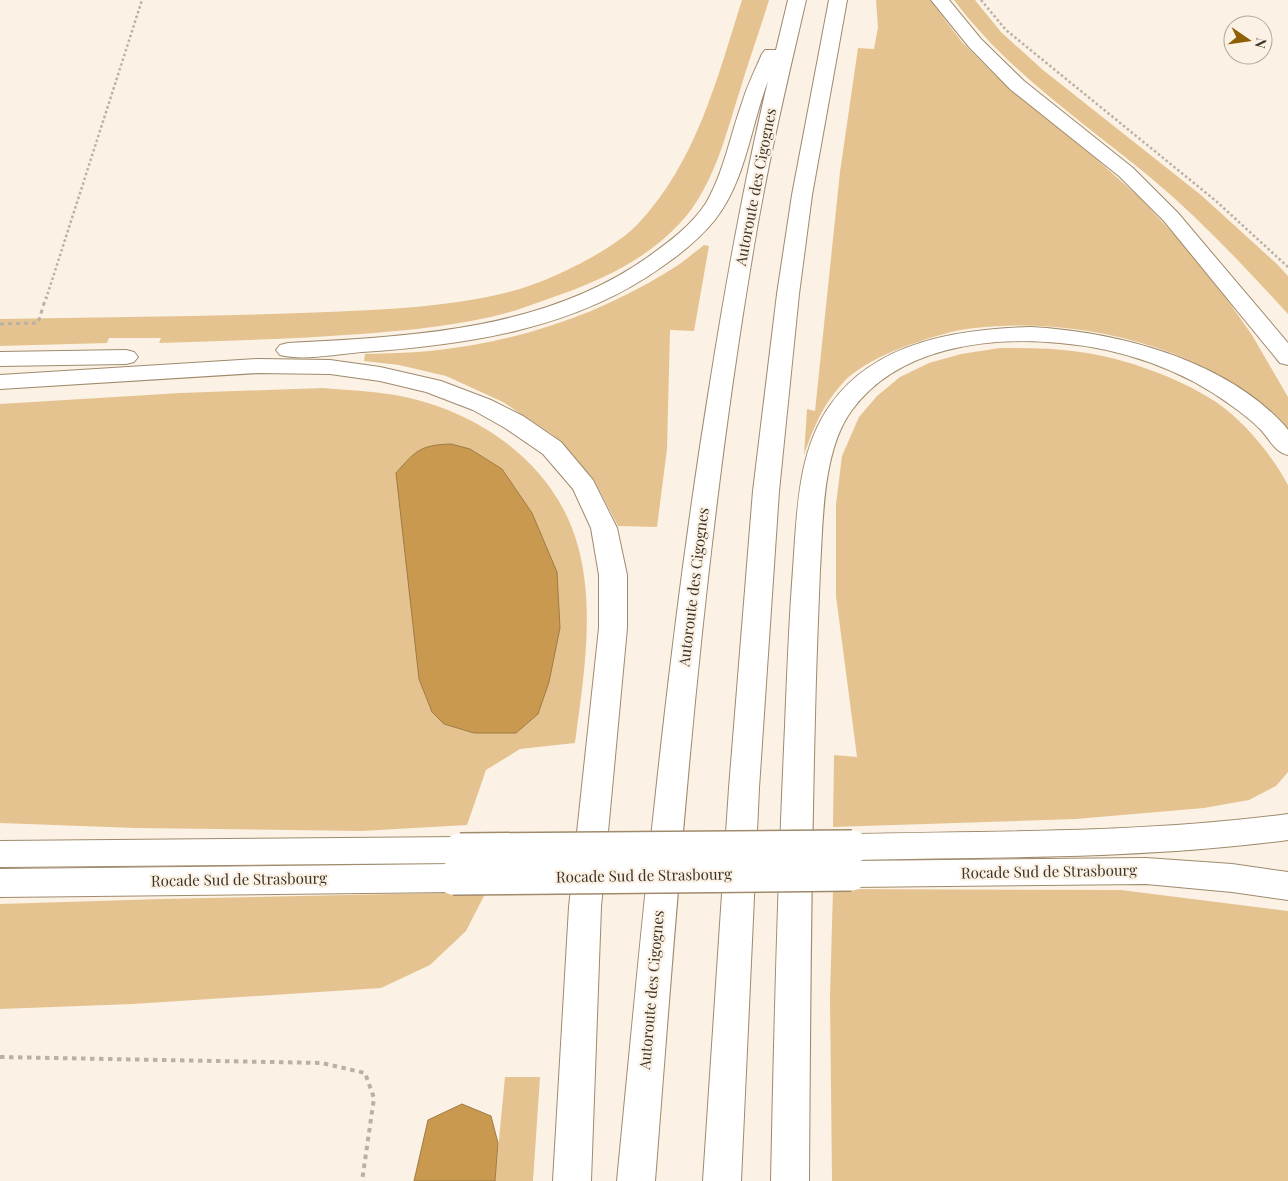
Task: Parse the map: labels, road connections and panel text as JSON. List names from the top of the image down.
{
  "streets": {
    "highway": ["Autoroute des Cigognes", "Rocade Sud de Strasbourg"]
  },
  "north": "right"
}
